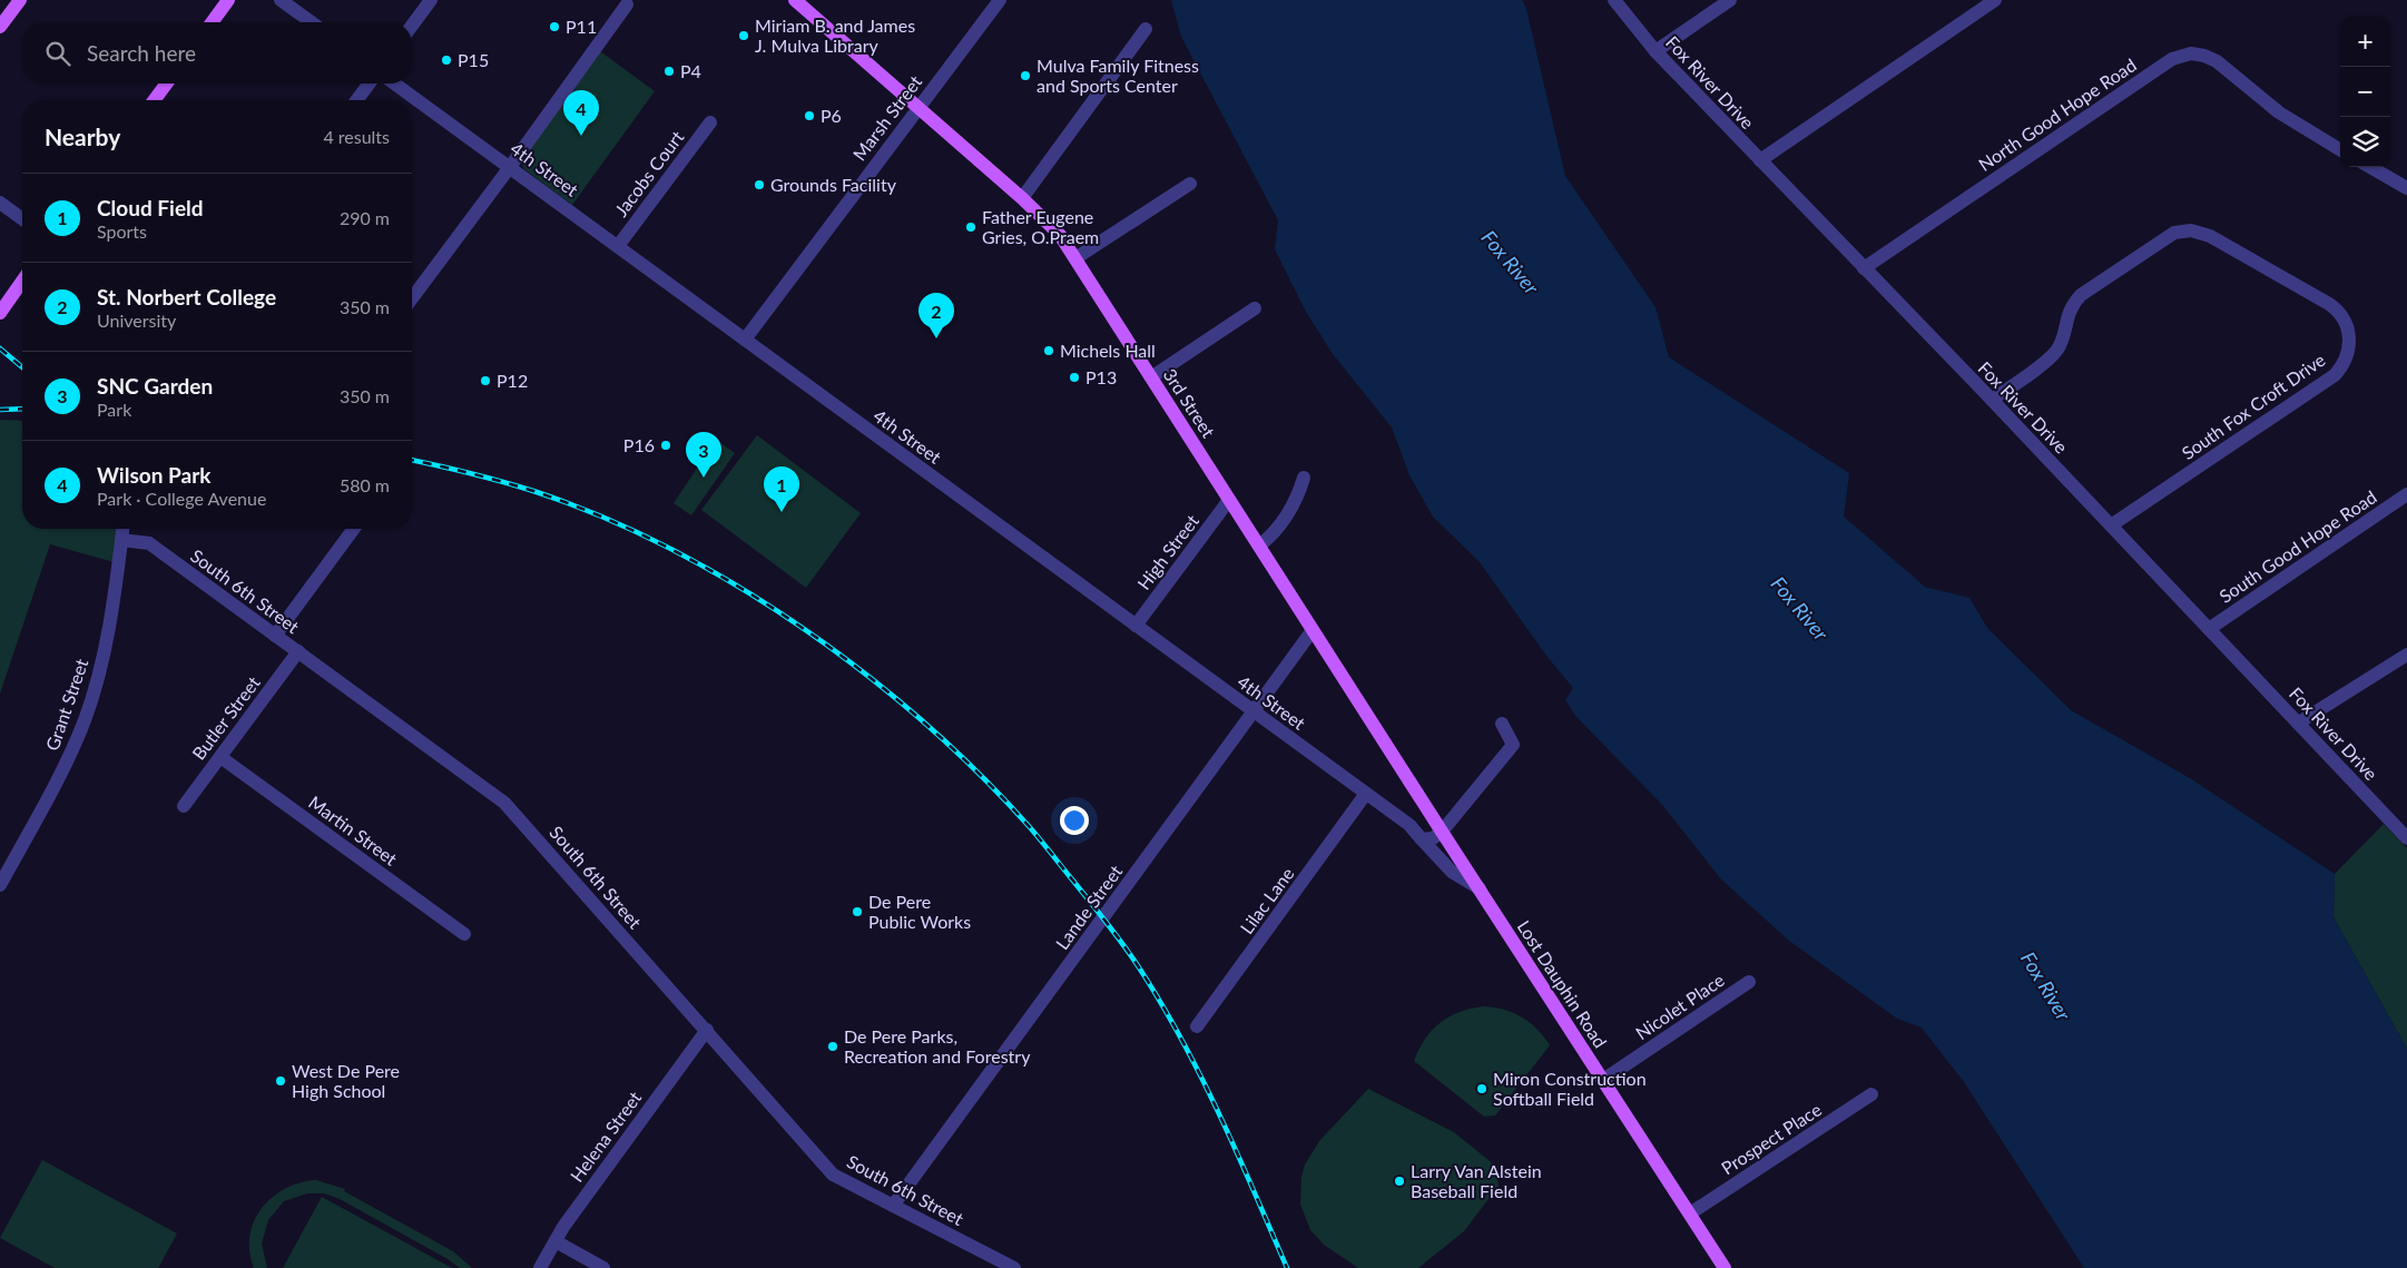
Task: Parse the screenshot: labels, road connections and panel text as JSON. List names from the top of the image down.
{
  "streets": {
    "main road": ["3rd Street", "Lost Dauphin Road"],
    "street": [
      "Fox River Drive",
      "North Good Hope Road",
      "Marsh Street",
      "4th Street",
      "Jacobs Court",
      "South Fox Croft Drive",
      "South Good Hope Road",
      "High Street",
      "South 6th Street",
      "Grant Street",
      "Butler Street",
      "Martin Street",
      "Lilac Lane",
      "Lande Street",
      "Nicolet Place",
      "Helena Street",
      "Prospect Place"
    ]
  },
  "crossings": [
    ["Fox River Drive", "North Good Hope Road"],
    ["Fox River Drive", "South Fox Croft Drive"],
    ["Fox River Drive", "South Good Hope Road"],
    ["Marsh Street", "4th Street"],
    ["Marsh Street", "3rd Street"],
    ["4th Street", "Jacobs Court"],
    ["4th Street", "3rd Street"],
    ["4th Street", "High Street"],
    ["4th Street", "Lilac Lane"],
    ["4th Street", "Lande Street"],
    ["4th Street", "Lost Dauphin Road"],
    ["3rd Street", "High Street"],
    ["3rd Street", "Lande Street"],
    ["3rd Street", "Lost Dauphin Road"],
    ["South 6th Street", "Grant Street"],
    ["South 6th Street", "Butler Street"],
    ["South 6th Street", "Lande Street"],
    ["South 6th Street", "Helena Street"],
    ["Butler Street", "Martin Street"],
    ["Lost Dauphin Road", "Nicolet Place"],
    ["Lost Dauphin Road", "Prospect Place"]
  ],
  "water": ["Fox River"],
  "places": [
    "P11",
    "Miriam B. and James J. Mulva Library",
    "P15",
    "P4",
    "Mulva Family Fitness and Sports Center",
    "P6",
    "Grounds Facility",
    "Father Eugene Gries, O.Praem",
    "Michels Hall",
    "P13",
    "P12",
    "P16",
    "De Pere Public Works",
    "De Pere Parks, Recreation and Forestry",
    "West De Pere High School",
    "Miron Construction Softball Field",
    "Larry Van Alstein Baseball Field"
  ],
  "page": {
    "map_buttons": ["+", "−"],
    "search": "Search here",
    "pins": [
      "4",
      "2",
      "3",
      "1"
    ],
    "heading": ["Nearby", "4 results"],
    "list": [
      {
        "mark": "1",
        "name": "Cloud Field",
        "note": "Sports",
        "value": "290 m"
      },
      {
        "mark": "2",
        "name": "St. Norbert College",
        "note": "University",
        "value": "350 m"
      },
      {
        "mark": "3",
        "name": "SNC Garden",
        "note": "Park",
        "value": "350 m"
      },
      {
        "mark": "4",
        "name": "Wilson Park",
        "note": "Park · College Avenue",
        "value": "580 m"
      }
    ]
  }
}
